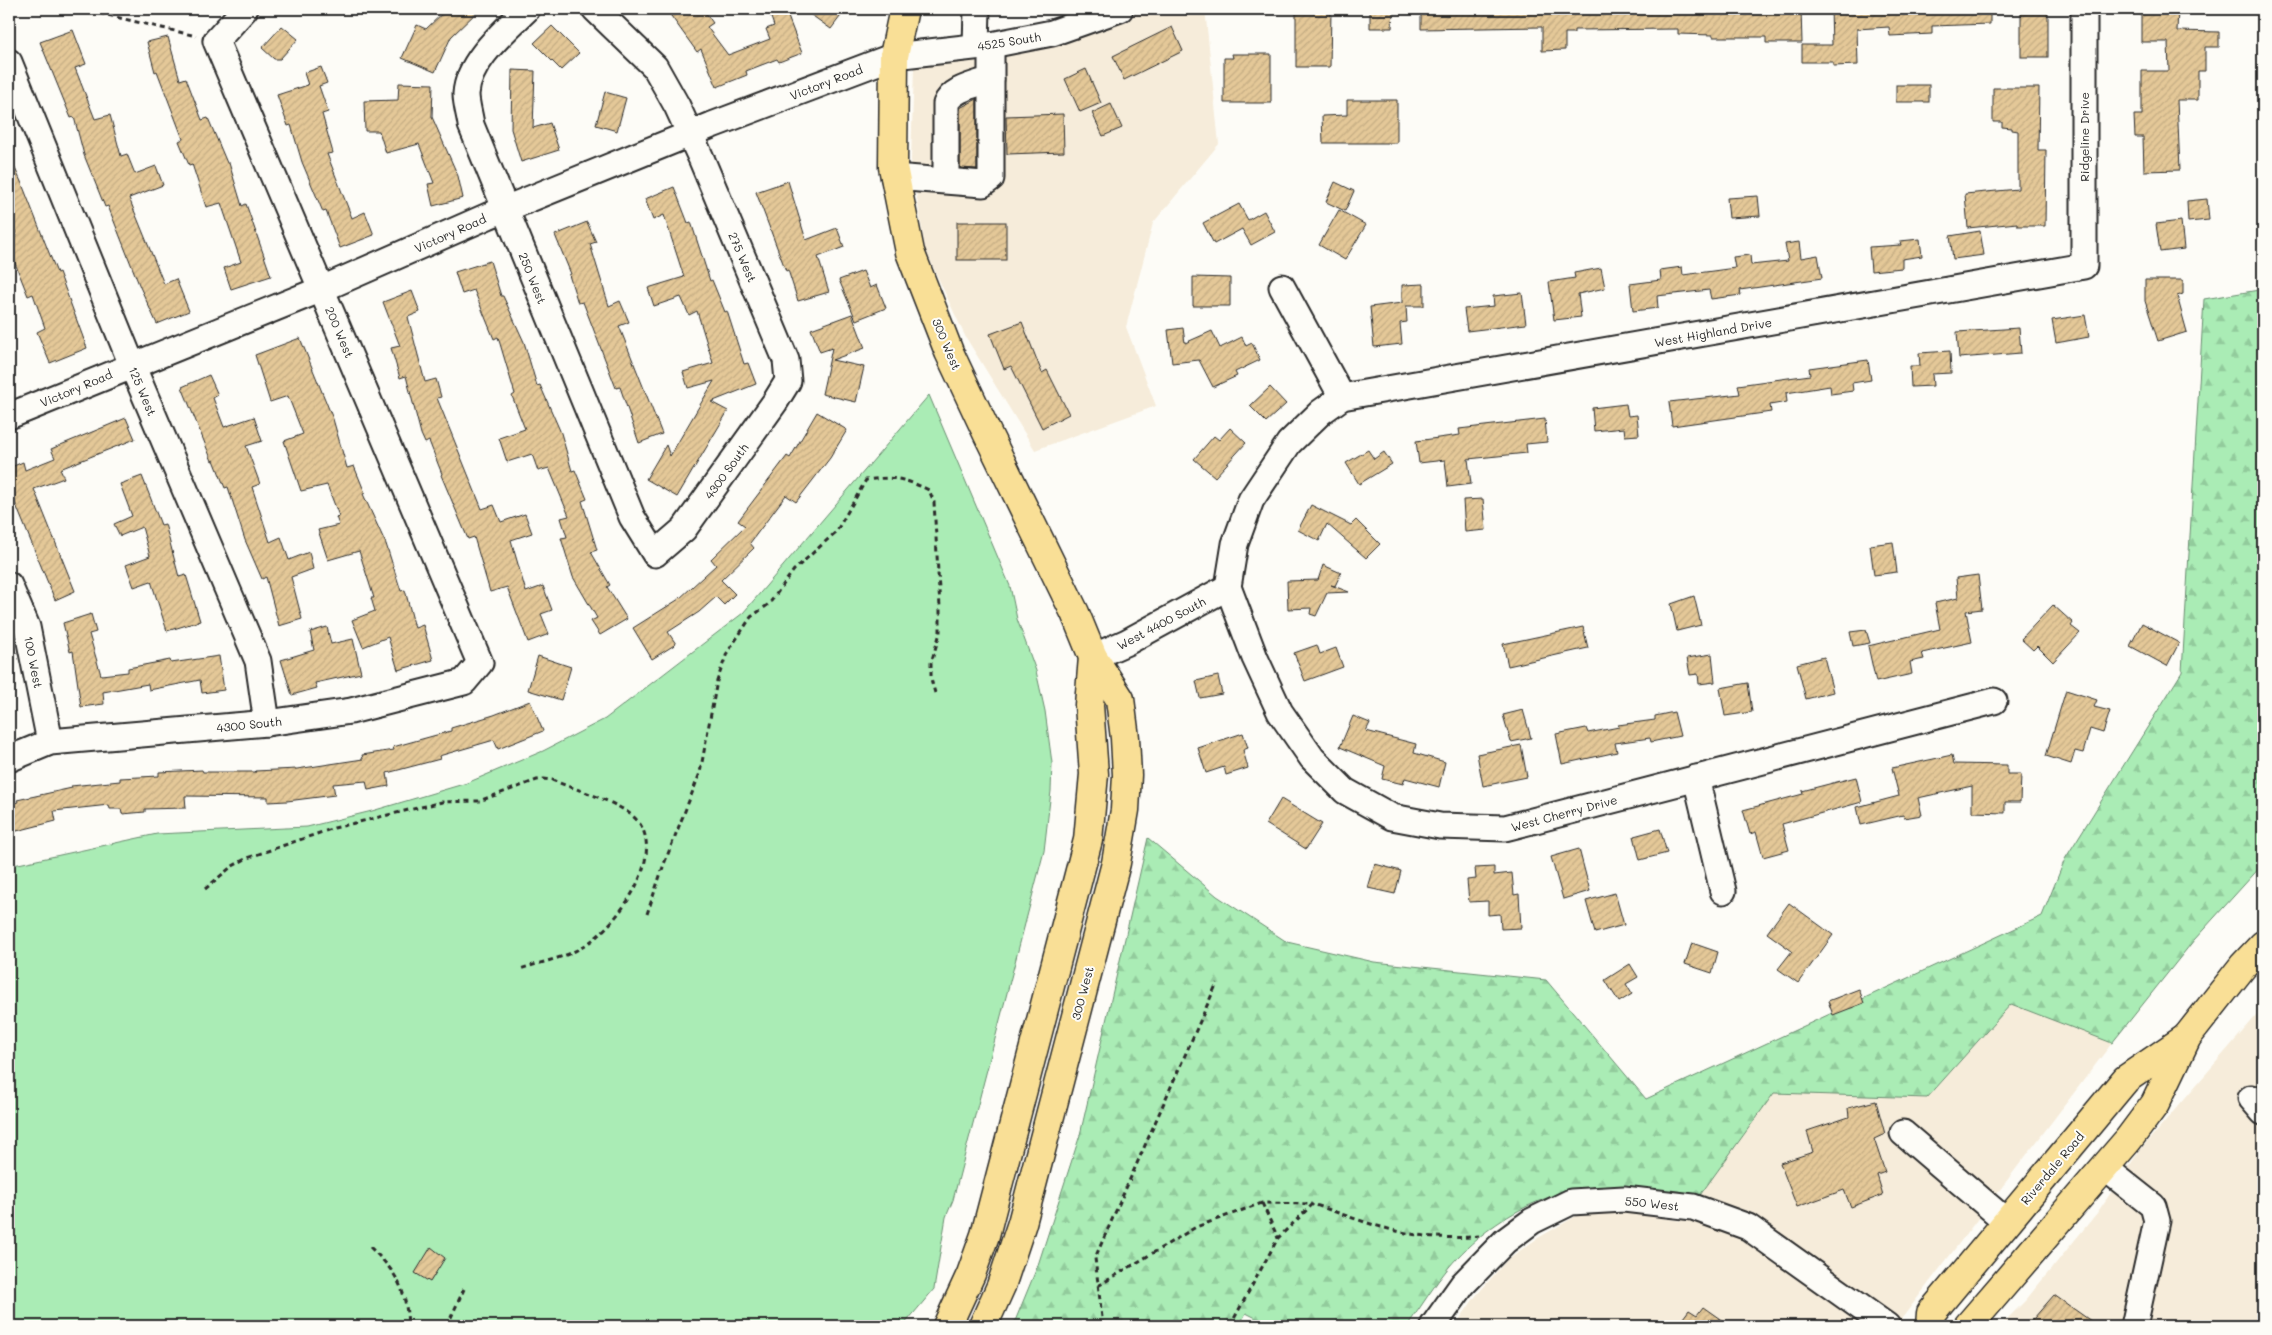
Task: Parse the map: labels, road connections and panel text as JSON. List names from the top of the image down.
{
  "streets": {
    "main road": ["300 West", "Riverdale Road"],
    "street": [
      "4525 South",
      "Victory Road",
      "Ridgeline Drive",
      "275 West",
      "250 West",
      "200 West",
      "West Highland Drive",
      "125 West",
      "4300 South",
      "West 4400 South",
      "100 West",
      "West Cherry Drive",
      "550 West"
    ]
  },
  "crossings": [
    ["4525 South", "Victory Road"],
    ["4525 South", "300 West"],
    ["Victory Road", "275 West"],
    ["Victory Road", "250 West"],
    ["Victory Road", "200 West"],
    ["Victory Road", "300 West"],
    ["Victory Road", "125 West"],
    ["Ridgeline Drive", "West Highland Drive"],
    ["275 West", "4300 South"],
    ["250 West", "4300 South"],
    ["200 West", "4300 South"],
    ["West Highland Drive", "West 4400 South"],
    ["West Highland Drive", "West Cherry Drive"],
    ["300 West", "West 4400 South"],
    ["125 West", "4300 South"],
    ["4300 South", "100 West"],
    ["West 4400 South", "West Cherry Drive"]
  ]
}
